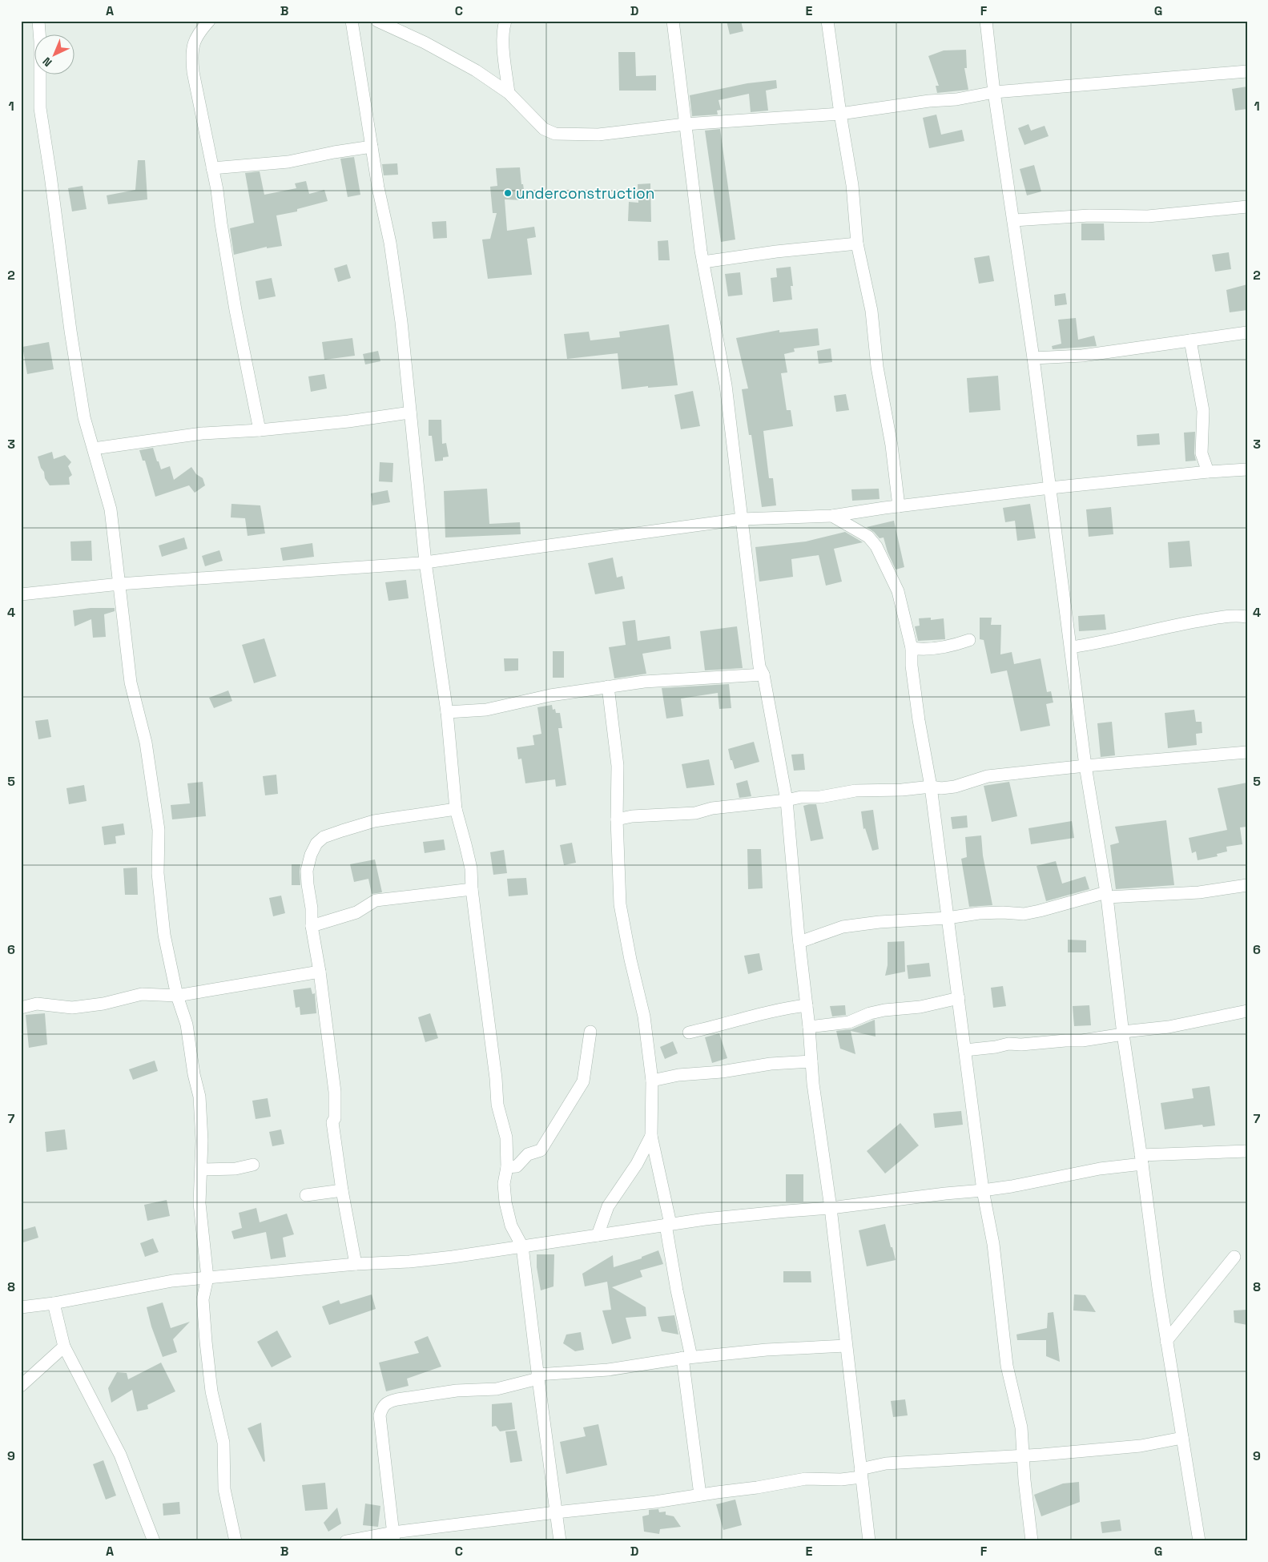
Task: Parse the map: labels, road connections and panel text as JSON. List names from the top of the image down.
{
  "places": ["underconstruction"],
  "north": "bottom left",
  "grid": {
    "columns": [
      "A",
      "B",
      "C",
      "D",
      "E",
      "F",
      "G"
    ],
    "rows": [
      "1",
      "2",
      "3",
      "4",
      "5",
      "6",
      "7",
      "8",
      "9"
    ]
  }
}
